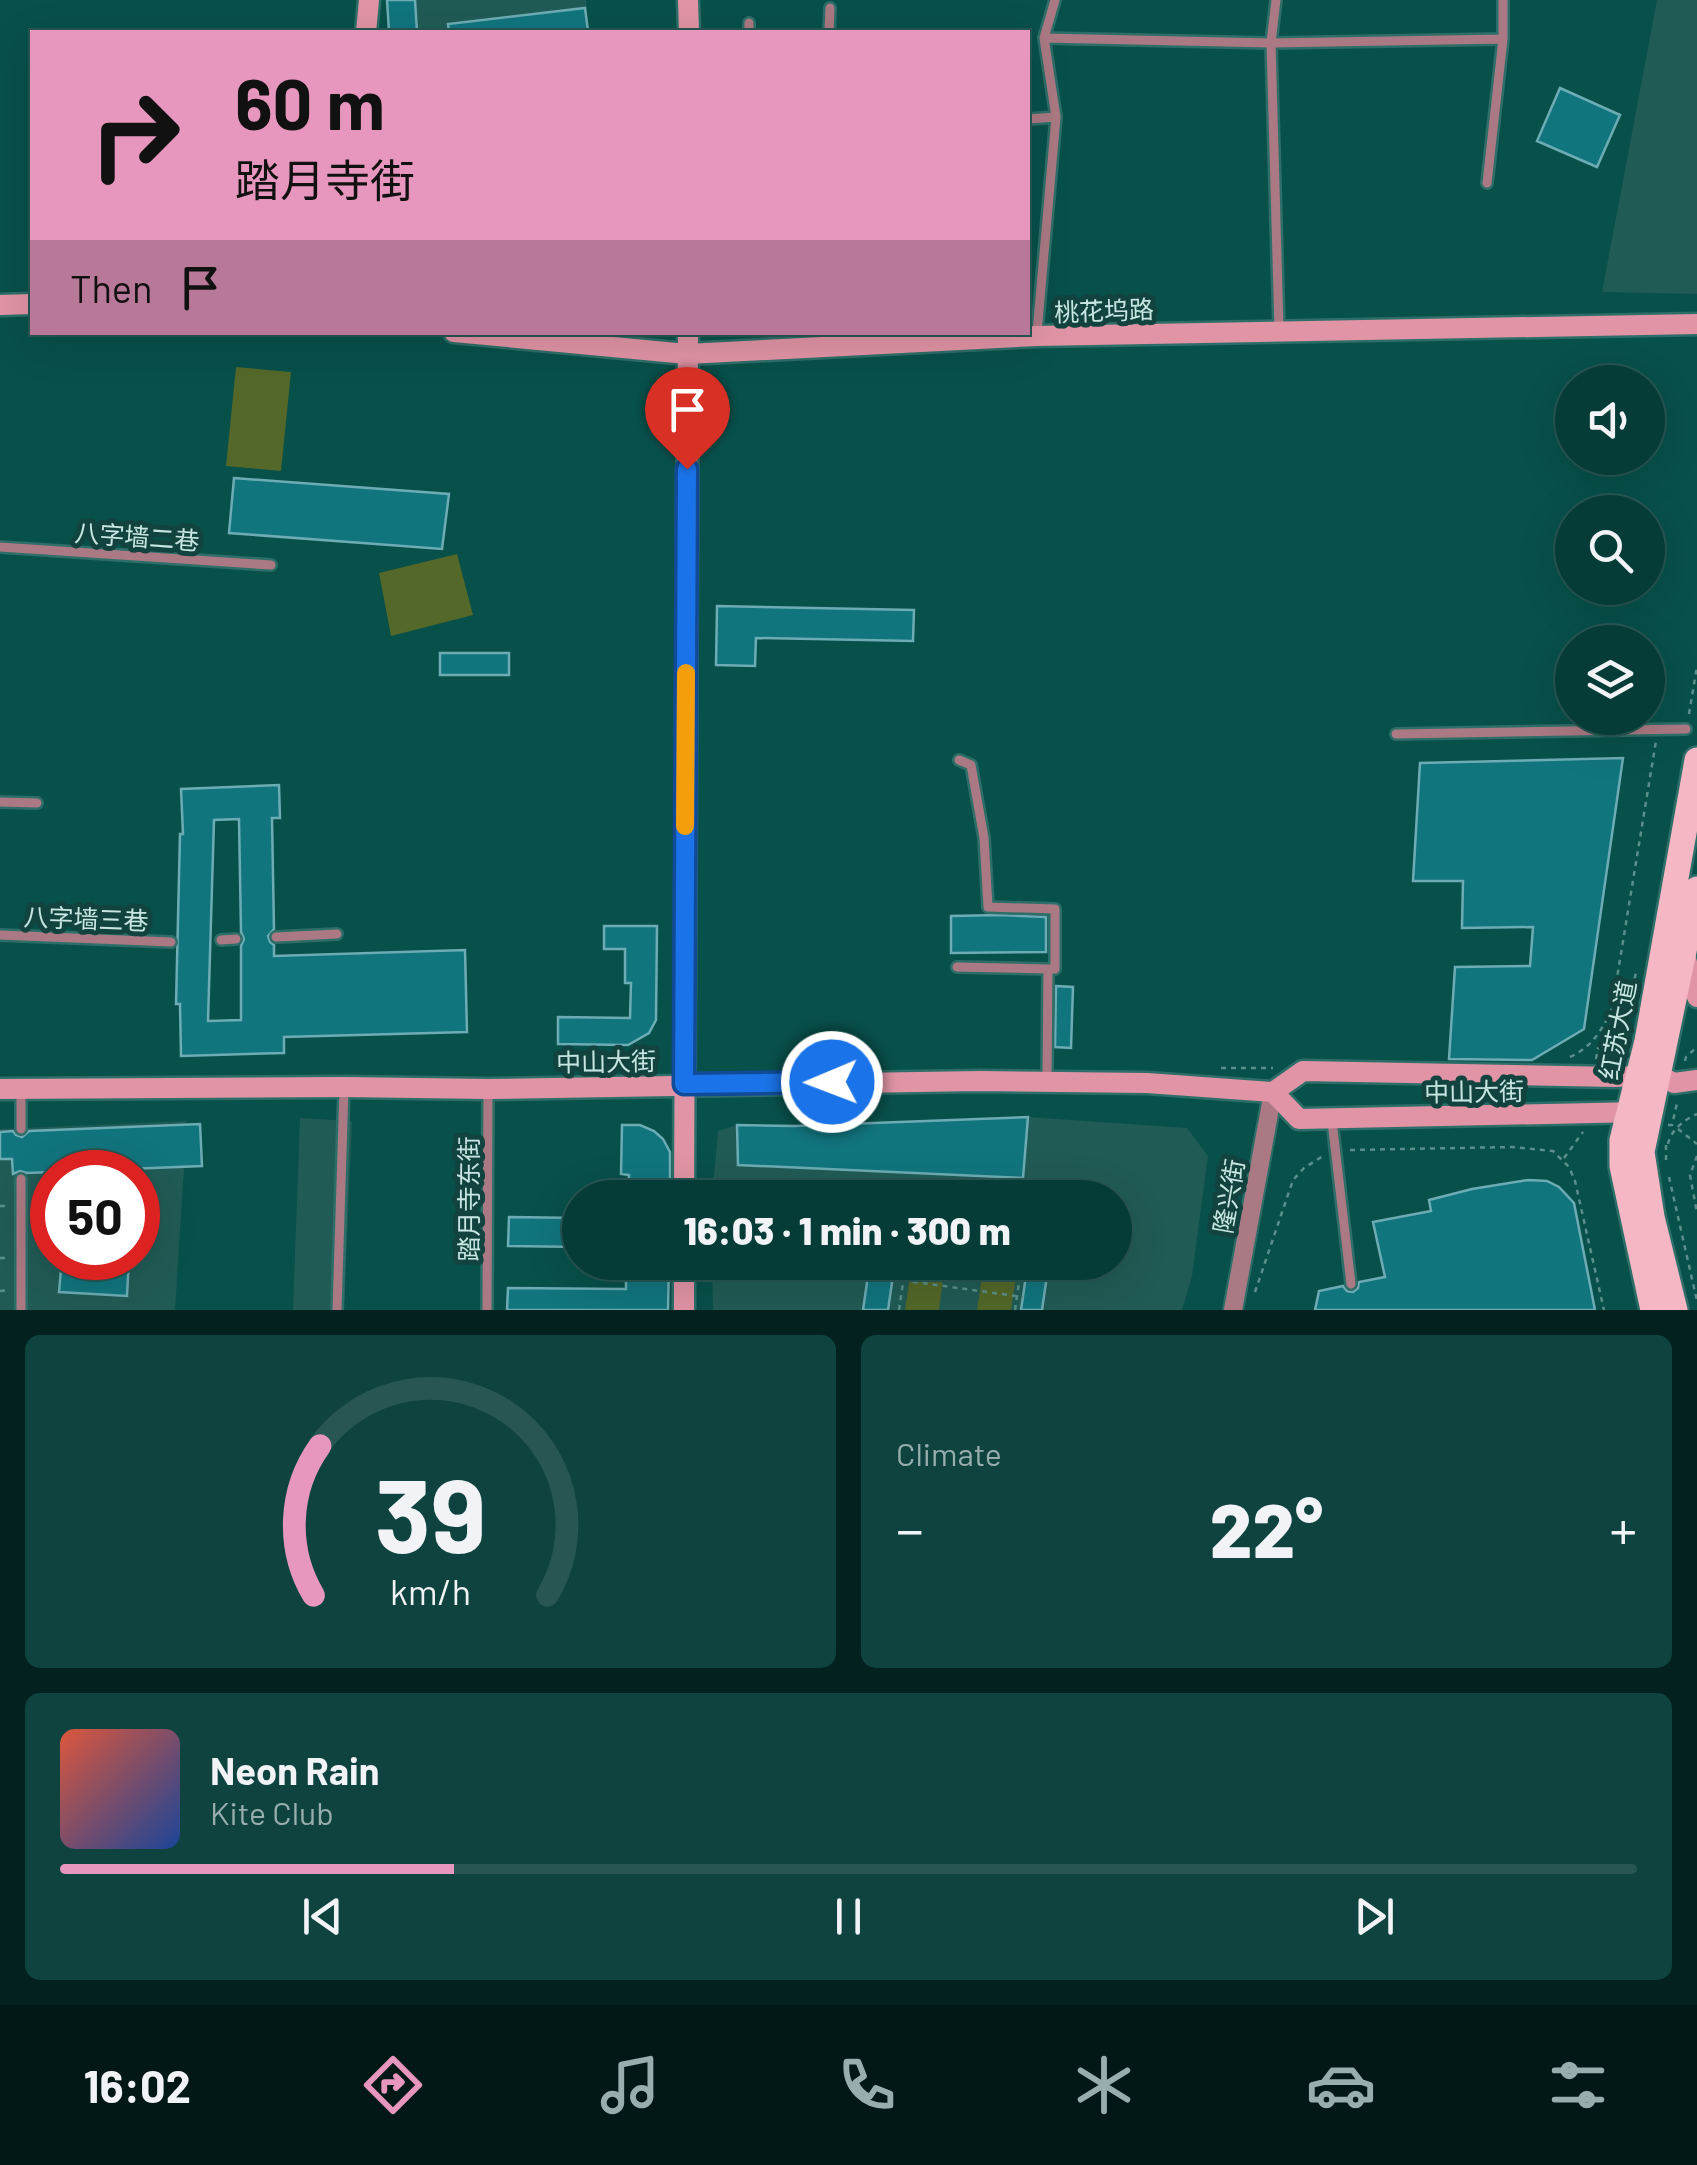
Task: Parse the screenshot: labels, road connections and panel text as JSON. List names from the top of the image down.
{
  "streets": {
    "main road": ["红苏大道"],
    "street": ["桃花坞路", "中山大街", "隆兴街"],
    "lane": ["八字墙二巷", "八字墙三巷", "踏月寺东街"]
  },
  "crossings": [
    ["红苏大道", "中山大街"],
    ["中山大街", "隆兴街"],
    ["中山大街", "踏月寺东街"]
  ],
  "page": {
    "turn": ["60 m", "踏月寺街"],
    "then": "Then",
    "limit": "50",
    "trip": "16:03 · 1 min · 300 m",
    "tile": "Climate",
    "heat": ["−", "22°", "+"],
    "song": ["Neon Rain", "Kite Club"],
    "tabs": "16:02",
    "gauge": ["39", "km/h"]
  }
}
